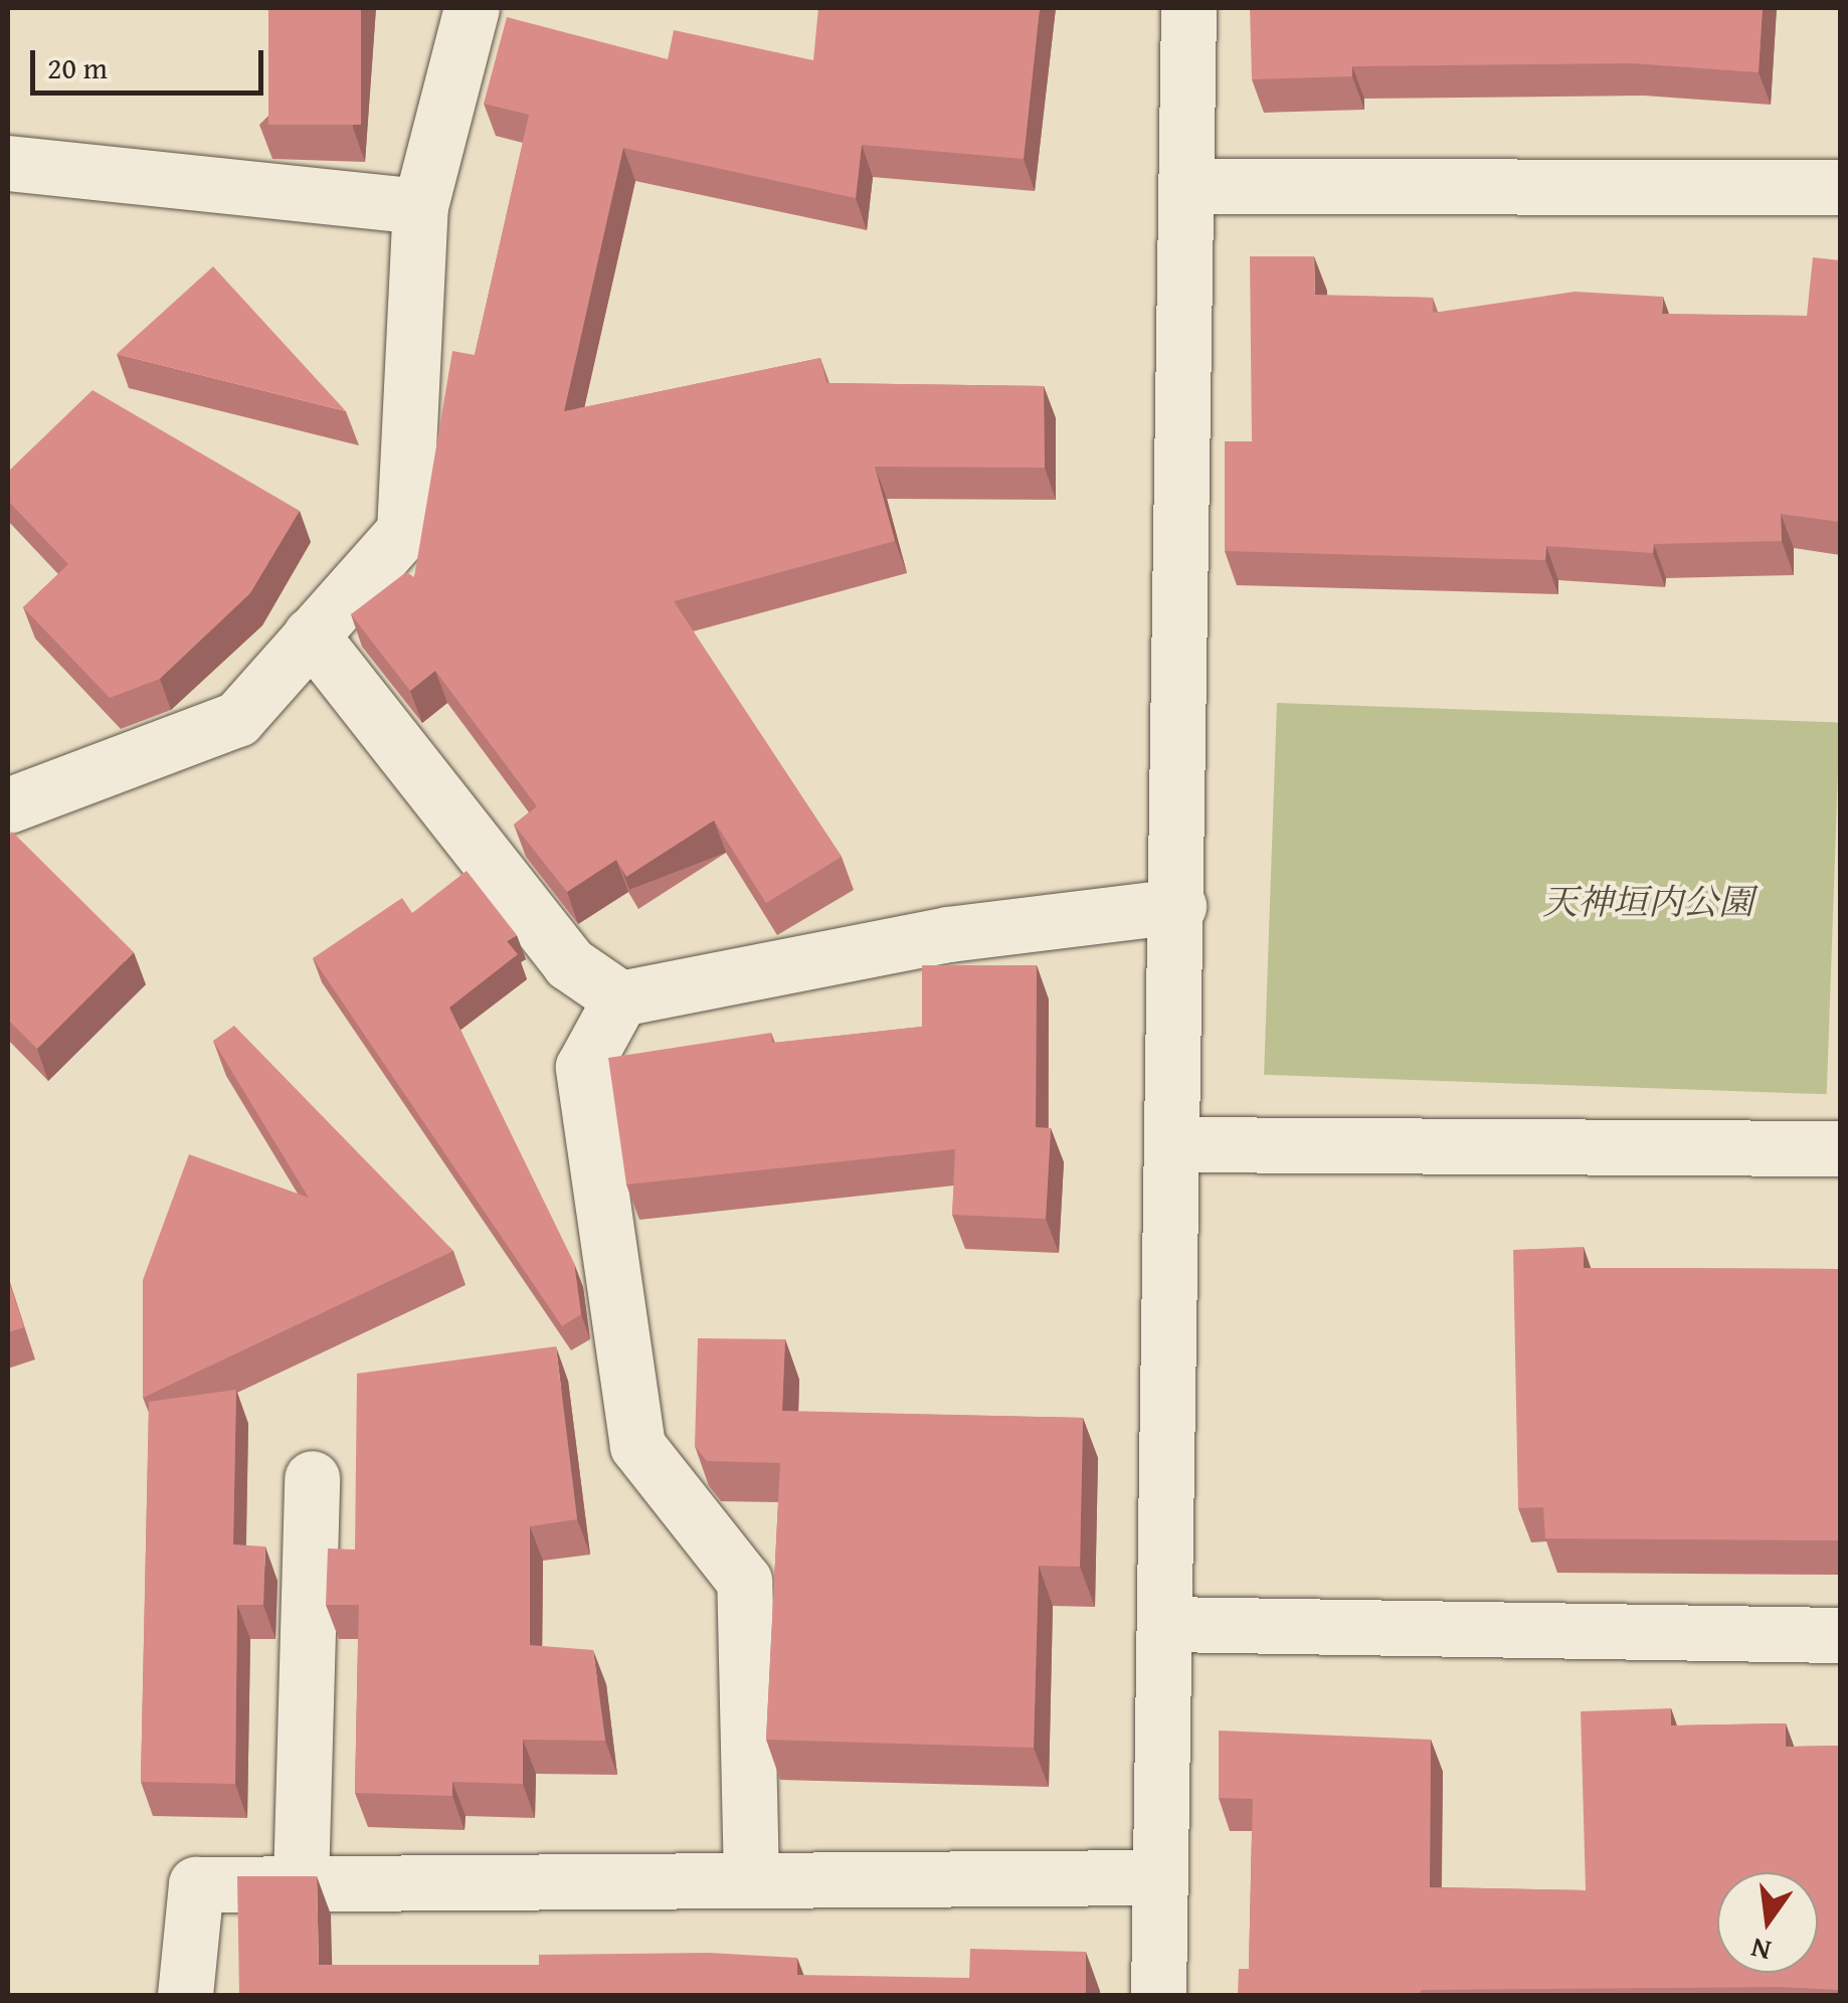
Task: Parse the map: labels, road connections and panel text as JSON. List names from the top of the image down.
{
  "parks": ["天神垣内公園"],
  "scale_bar": "20 m",
  "north": "bottom"
}
